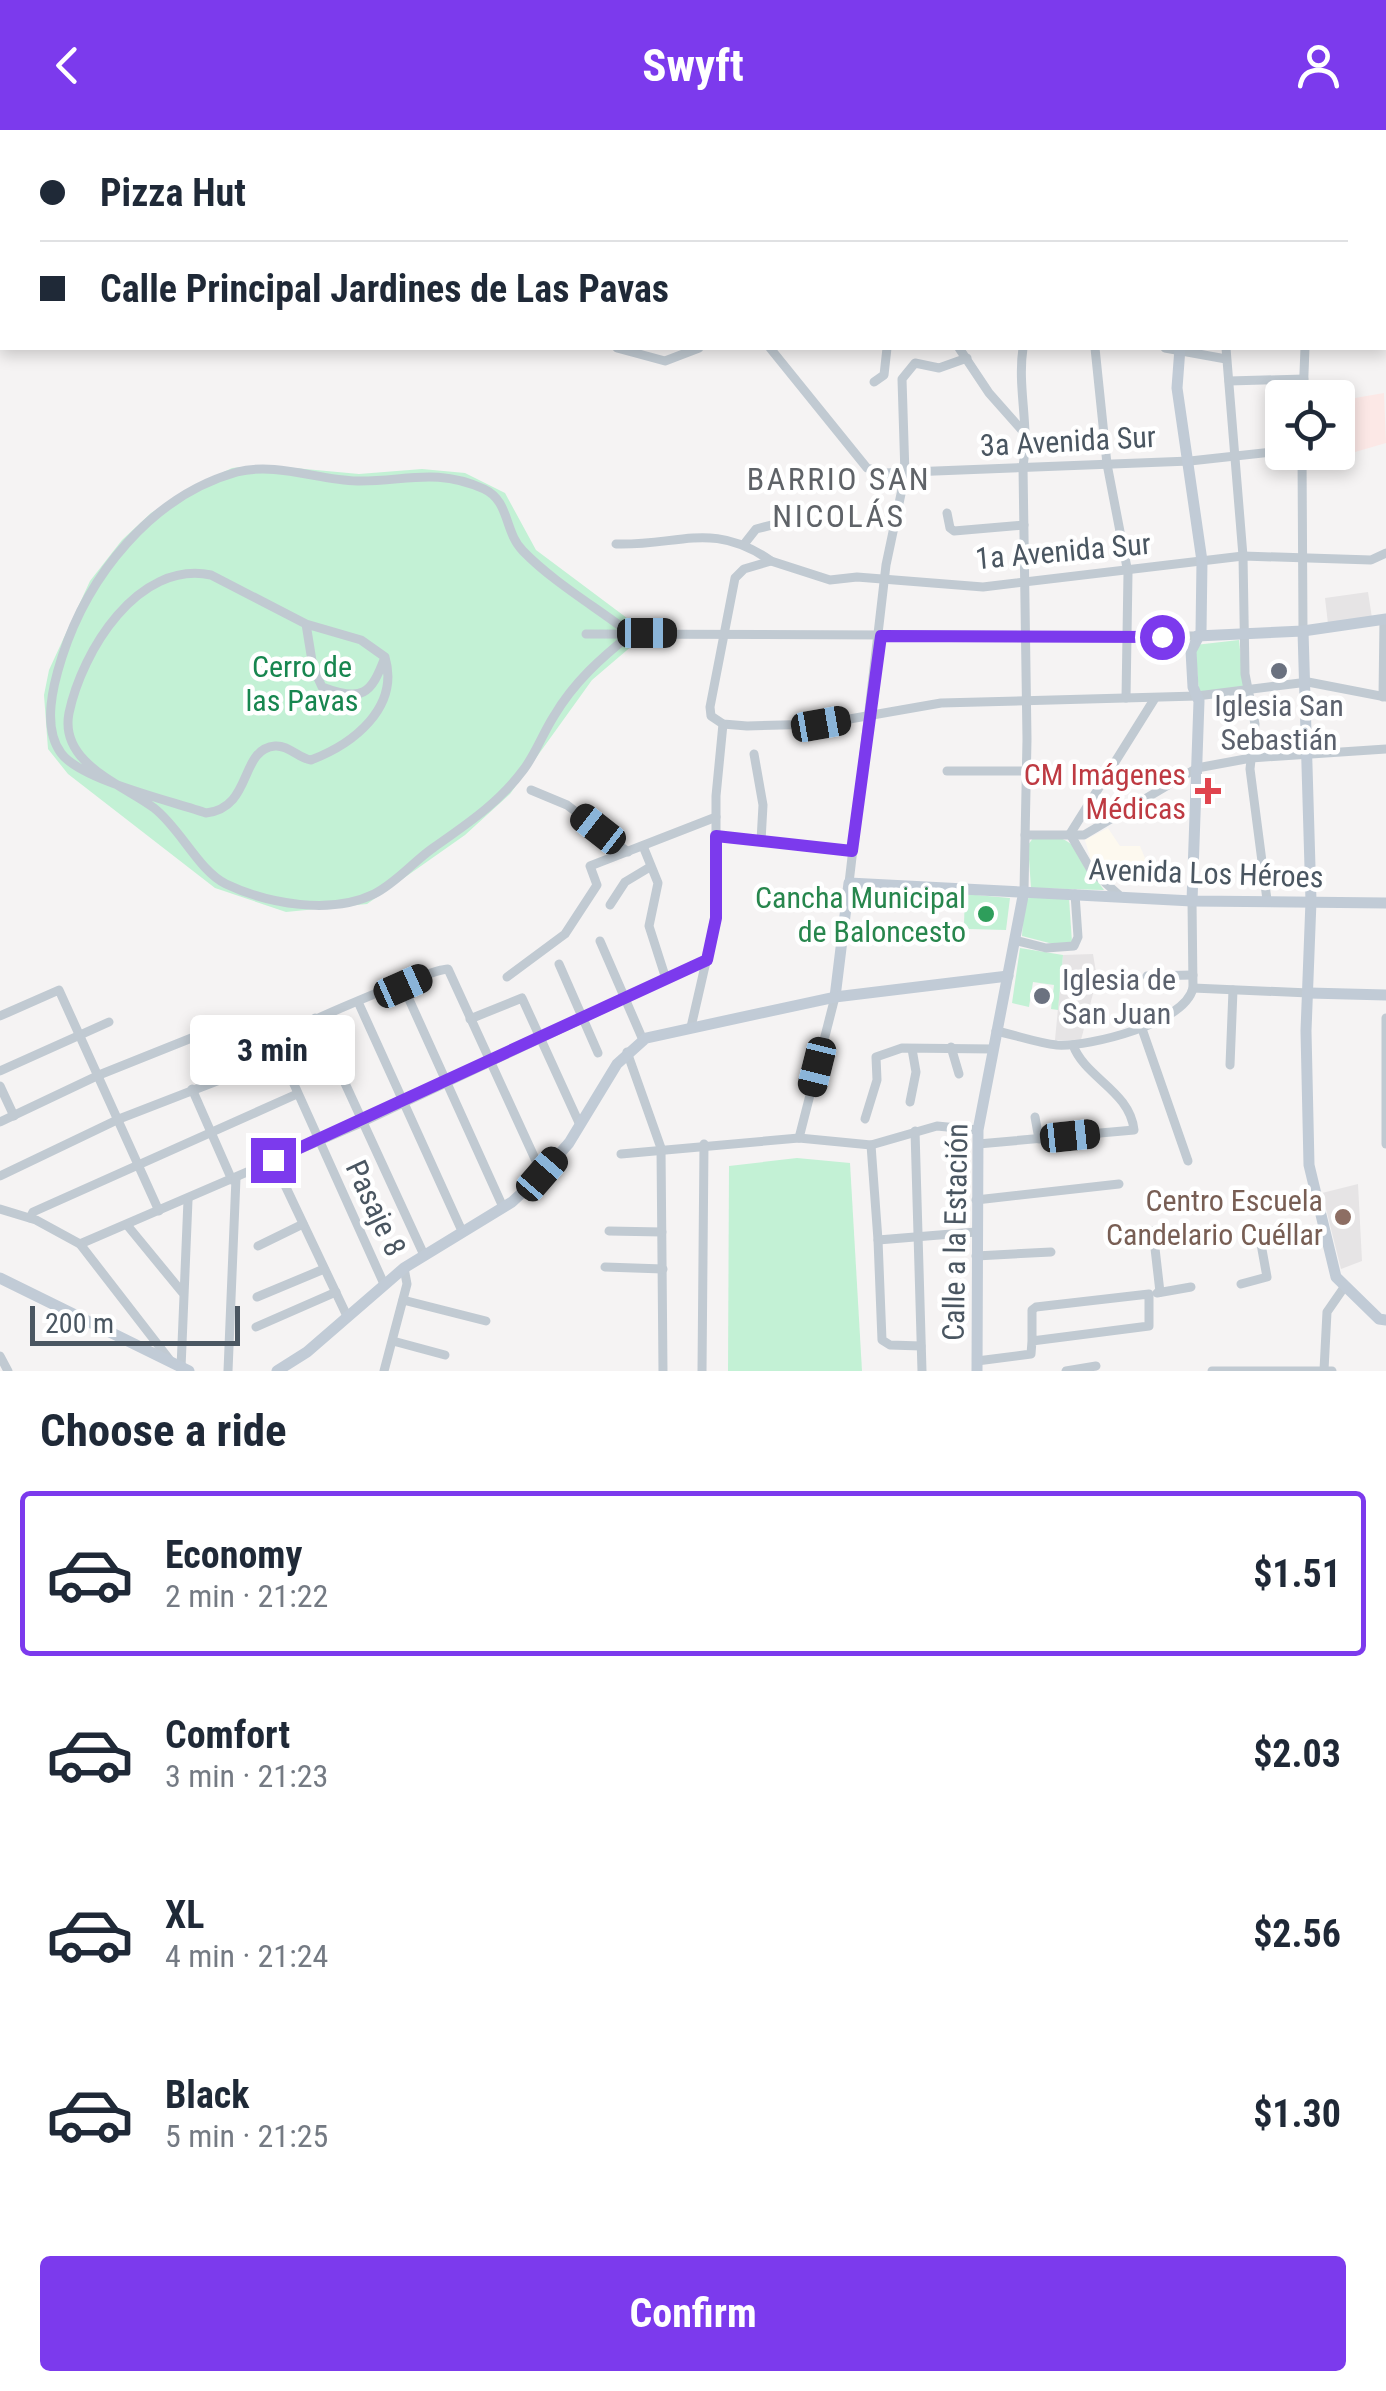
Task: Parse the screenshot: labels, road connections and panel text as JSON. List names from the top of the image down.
{
  "streets": {
    "street": [
      "3a Avenida Sur",
      "1a Avenida Sur",
      "Avenida Los Héroes",
      "Pasaje 8",
      "Calle a la Estación"
    ]
  },
  "crossings": [
    ["Avenida Los Héroes", "Calle a la Estación"]
  ],
  "districts": ["BARRIO SAN NICOLÁS"],
  "parks": ["Cerro de las Pavas"],
  "places": {
    "other": [
      "Iglesia San Sebastián",
      "Cancha Municipal de Baloncesto",
      "Iglesia de San Juan",
      "Centro Escuela Candelario Cuéllar"
    ],
    "health": ["CM Imágenes Médicas"]
  },
  "scale_bar": "200 m",
  "page": {
    "header": "Swyft",
    "banner": ["Pizza Hut", "Calle Principal Jardines de Las Pavas"],
    "bubble": "3 min",
    "scale": "200 m",
    "heading": "Choose a ride",
    "list": [
      {
        "name": "Economy",
        "note": "2 min · 21:22",
        "value": "$1.51"
      },
      {
        "name": "Comfort",
        "note": "3 min · 21:23",
        "value": "$2.03"
      },
      {
        "name": "XL",
        "note": "4 min · 21:24",
        "value": "$2.56"
      },
      {
        "name": "Black",
        "note": "5 min · 21:25",
        "value": "$1.30"
      }
    ],
    "buttons": "Confirm"
  }
}
